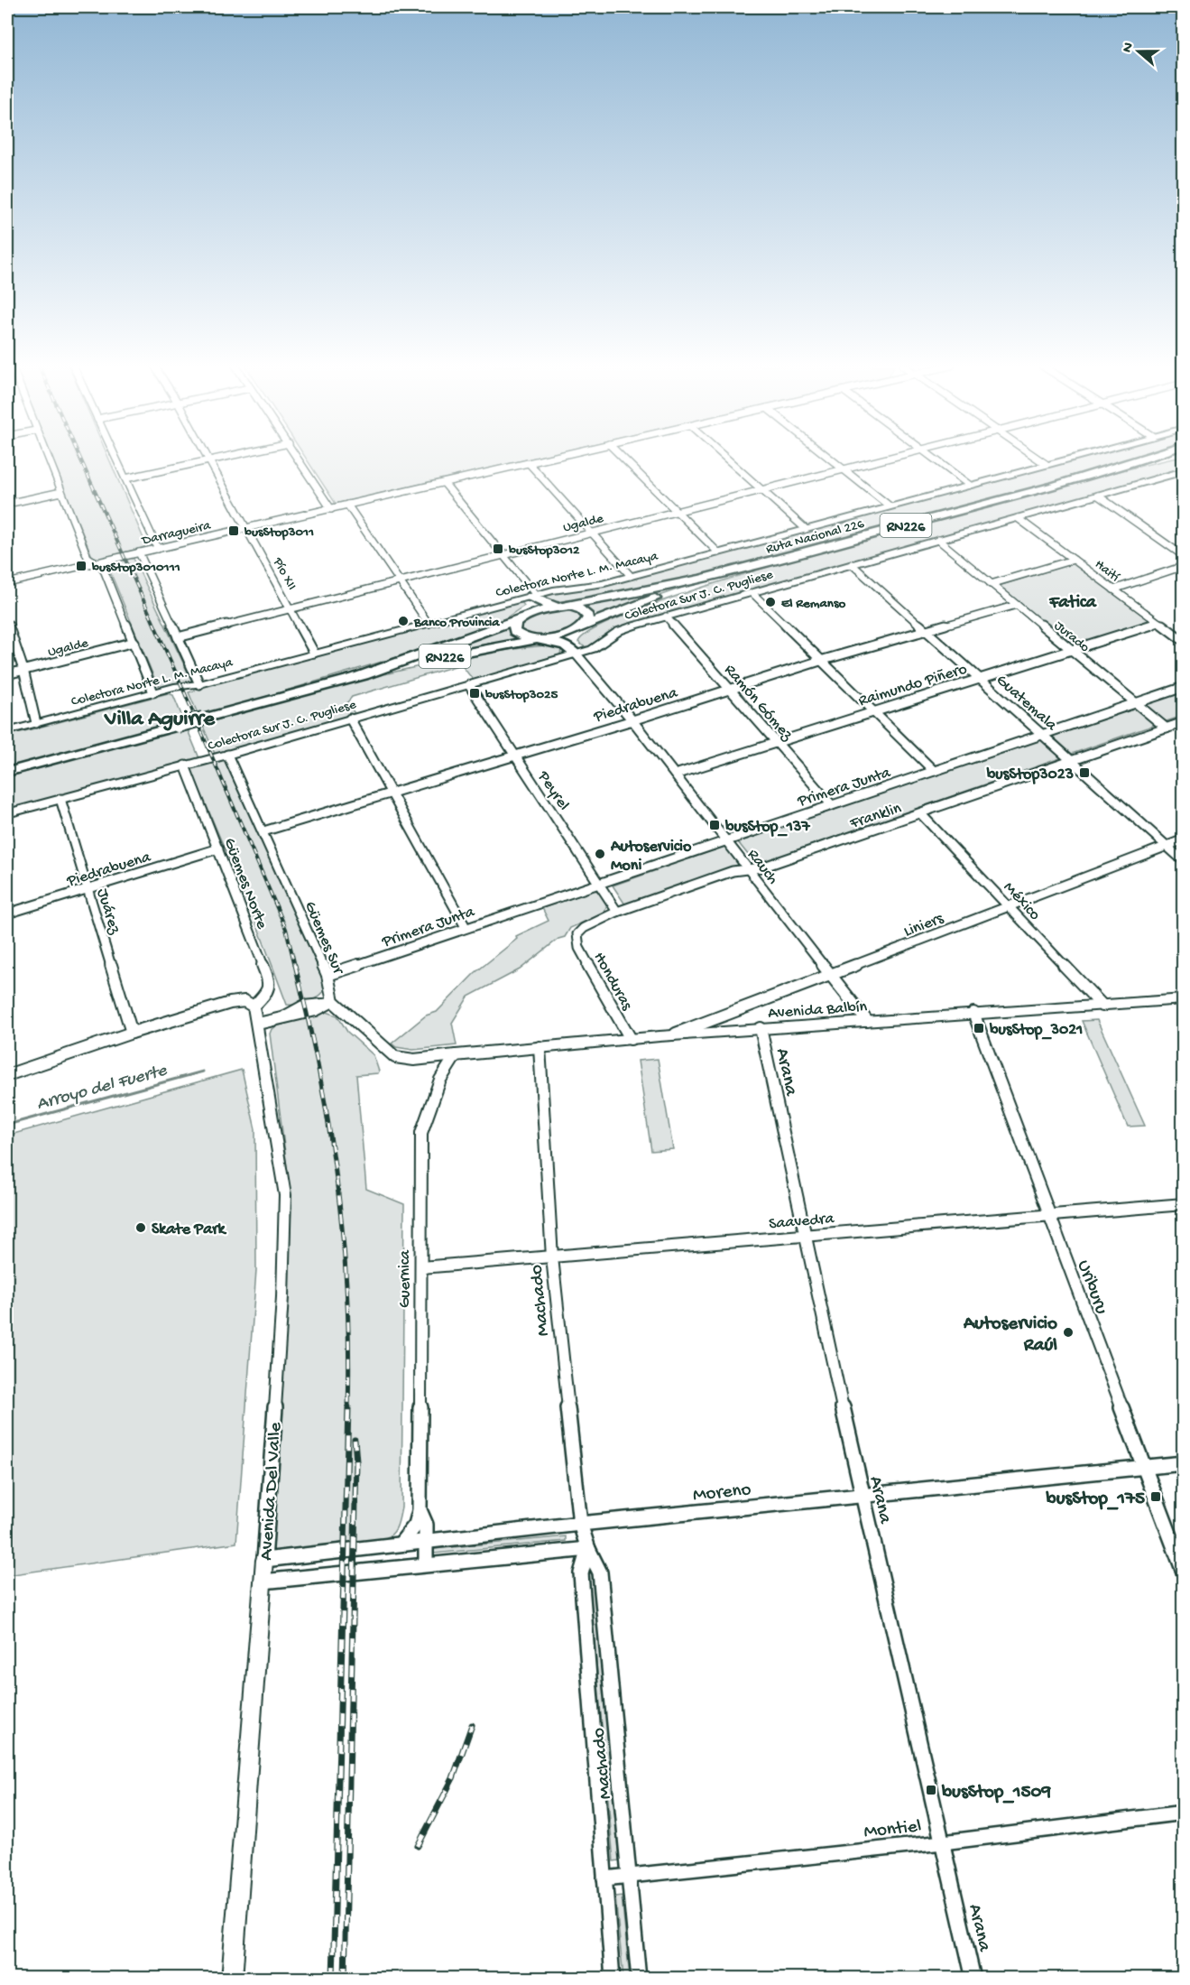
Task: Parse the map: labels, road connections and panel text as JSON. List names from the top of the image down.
{
  "streets": {
    "highway": ["RN226", "Ruta Nacional 226"],
    "main road": [
      "Colectora Norte L. M. Macaya",
      "Colectora Sur J. C. Pugliese",
      "Avenida Balbín",
      "Avenida Del Valle"
    ],
    "street": [
      "Ugalde",
      "Darragueira",
      "Haití",
      "Pío XII",
      "Jurado",
      "Raimundo Piñero",
      "Ramón Gómez",
      "Guatemala",
      "Piedrabuena",
      "Primera Junta",
      "Peyrel",
      "Franklin",
      "Rauch",
      "Güemes Norte",
      "México",
      "Juárez",
      "Liniers",
      "Güemes Sur",
      "Honduras",
      "Arana",
      "Saavedra",
      "Guernica",
      "Uriburu",
      "Machado",
      "Moreno",
      "Montiel"
    ]
  },
  "crossings": [
    ["Ugalde", "Pío XII"],
    ["Darragueira", "Pío XII"],
    ["Haití", "Colectora Sur J. C. Pugliese"],
    ["Haití", "Raimundo Piñero"],
    ["Pío XII", "Colectora Norte L. M. Macaya"],
    ["Colectora Sur J. C. Pugliese", "Jurado"],
    ["Colectora Sur J. C. Pugliese", "Ramón Gómez"],
    ["Colectora Sur J. C. Pugliese", "Guatemala"],
    ["Colectora Sur J. C. Pugliese", "Peyrel"],
    ["Colectora Sur J. C. Pugliese", "Rauch"],
    ["Colectora Sur J. C. Pugliese", "Güemes Norte"],
    ["Colectora Sur J. C. Pugliese", "Juárez"],
    ["Colectora Sur J. C. Pugliese", "Güemes Sur"],
    ["Jurado", "Raimundo Piñero"],
    ["Jurado", "Piedrabuena"],
    ["Jurado", "Primera Junta"],
    ["Jurado", "Franklin"],
    ["Raimundo Piñero", "Ramón Gómez"],
    ["Raimundo Piñero", "Guatemala"],
    ["Raimundo Piñero", "Rauch"],
    ["Ramón Gómez", "Piedrabuena"],
    ["Ramón Gómez", "Primera Junta"],
    ["Guatemala", "Piedrabuena"],
    ["Guatemala", "Primera Junta"],
    ["Guatemala", "Franklin"],
    ["Guatemala", "Liniers"],
    ["Piedrabuena", "Peyrel"],
    ["Piedrabuena", "Rauch"],
    ["Piedrabuena", "Güemes Norte"],
    ["Piedrabuena", "Juárez"],
    ["Piedrabuena", "Güemes Sur"],
    ["Primera Junta", "Peyrel"],
    ["Primera Junta", "Rauch"],
    ["Primera Junta", "Güemes Sur"],
    ["Peyrel", "Franklin"],
    ["Franklin", "Rauch"],
    ["Franklin", "México"],
    ["Franklin", "Honduras"],
    ["Rauch", "Liniers"],
    ["Rauch", "Avenida Balbín"],
    ["Güemes Norte", "Avenida Del Valle"],
    ["México", "Liniers"],
    ["México", "Avenida Balbín"],
    ["Liniers", "Avenida Balbín"],
    ["Honduras", "Avenida Balbín"],
    ["Avenida Balbín", "Arana"],
    ["Avenida Balbín", "Guernica"],
    ["Avenida Balbín", "Uriburu"],
    ["Avenida Balbín", "Machado"],
    ["Arana", "Saavedra"],
    ["Arana", "Moreno"],
    ["Arana", "Montiel"],
    ["Saavedra", "Guernica"],
    ["Saavedra", "Uriburu"],
    ["Saavedra", "Machado"],
    ["Guernica", "Moreno"],
    ["Uriburu", "Moreno"],
    ["Machado", "Moreno"],
    ["Machado", "Montiel"],
    ["Moreno", "Avenida Del Valle"]
  ],
  "districts": ["Fatica", "Villa Aguirre"],
  "water": ["Arroyo del Fuerte"],
  "places": {
    "transit": [
      "busStop3011",
      "busStop3012",
      "busStop3010111",
      "busStop3025",
      "busStop3023",
      "busStop_137",
      "busStop_3021",
      "busStop_175",
      "busStop_1509"
    ],
    "other": [
      "El Remanso",
      "Banco Provincia",
      "Autoservicio Moni",
      "Skate Park",
      "Autoservicio Raúl"
    ]
  },
  "north": "left"
}
